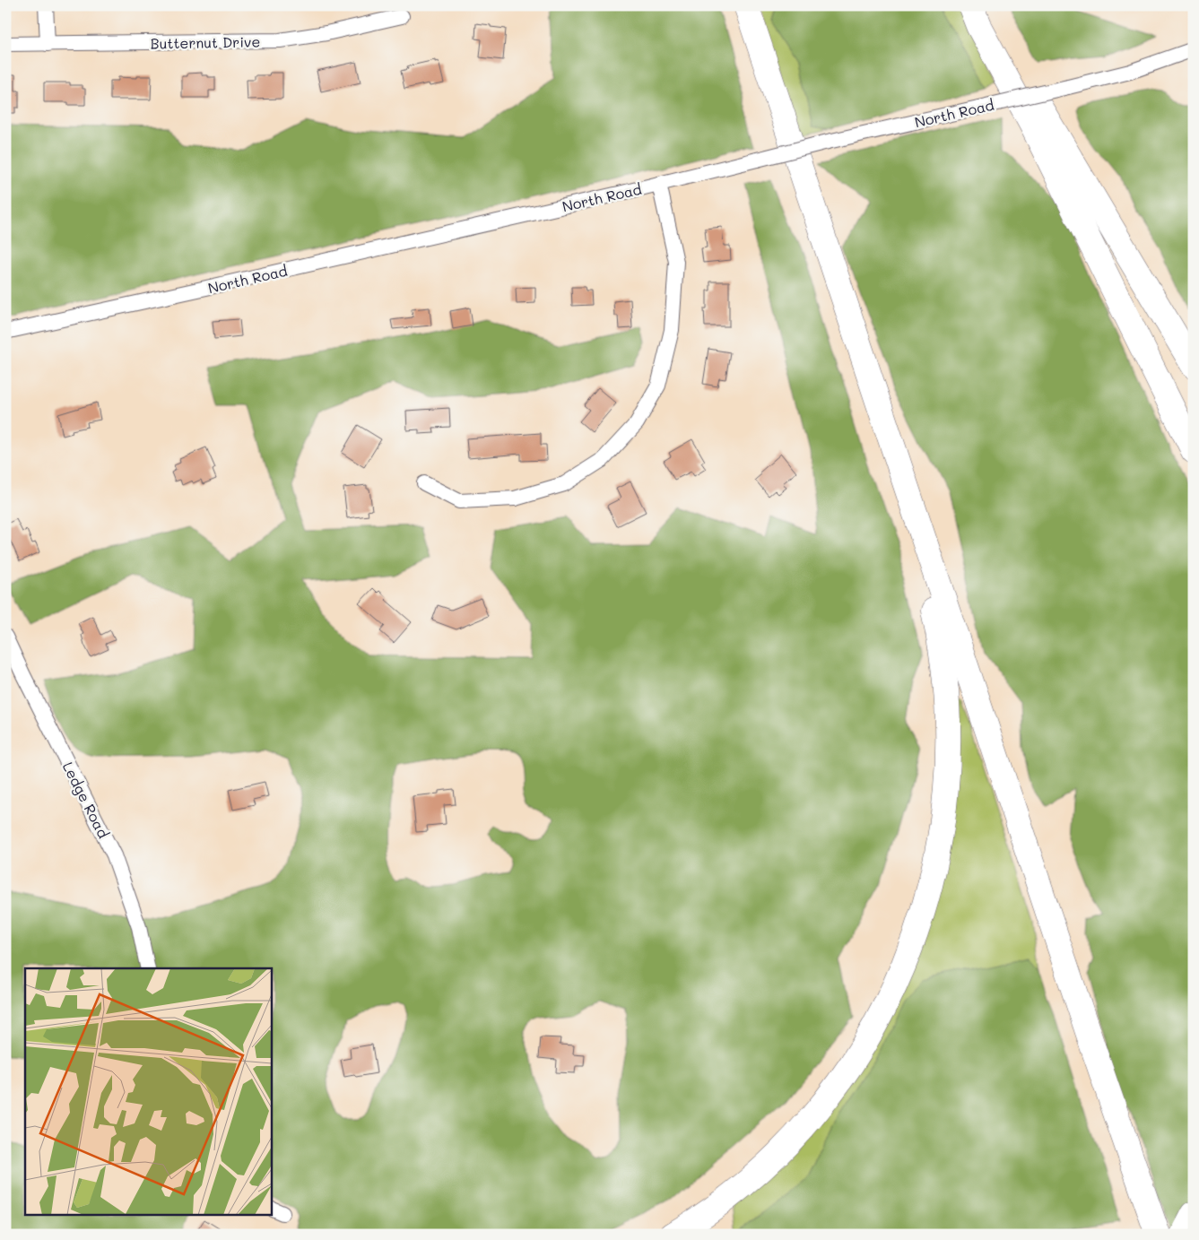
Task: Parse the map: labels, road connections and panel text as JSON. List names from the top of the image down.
{
  "streets": {
    "street": ["Butternut Drive", "North Road", "Ledge Road"]
  }
}
